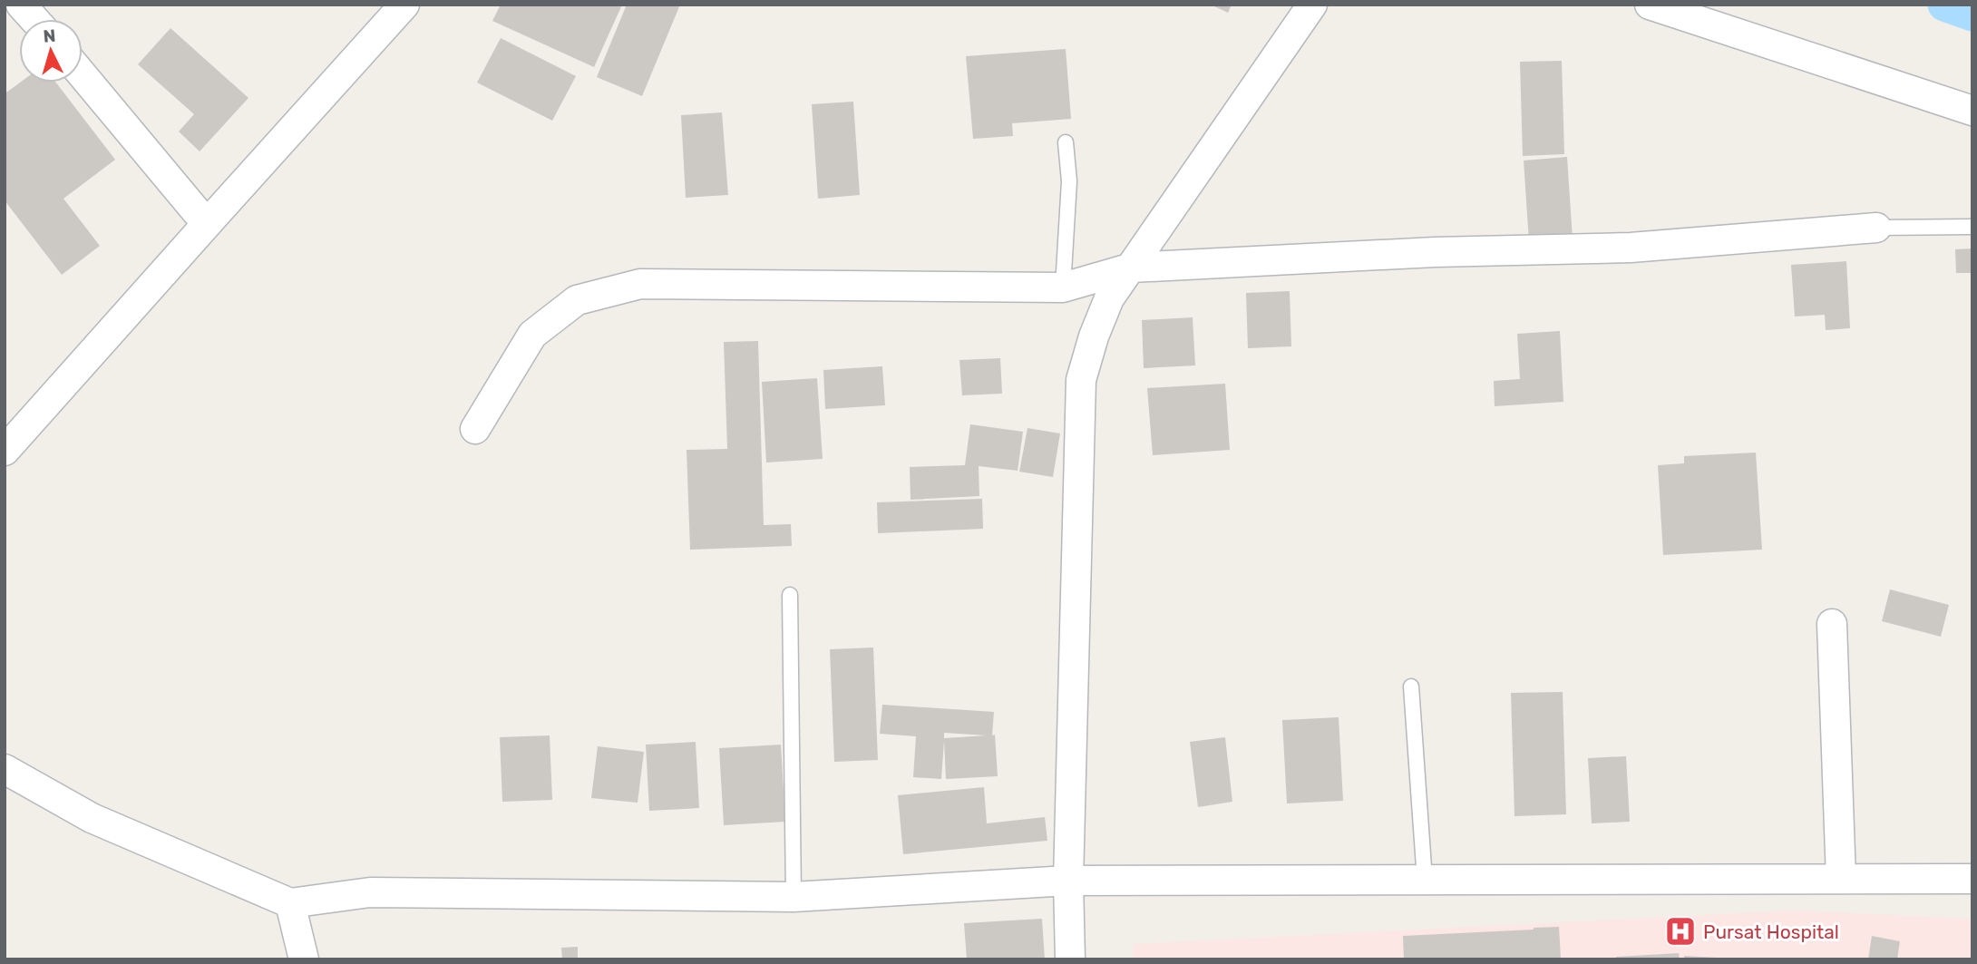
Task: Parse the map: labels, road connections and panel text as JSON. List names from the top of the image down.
{
  "places": {
    "hospital": ["Pursat Hospital"]
  },
  "north": "top"
}
